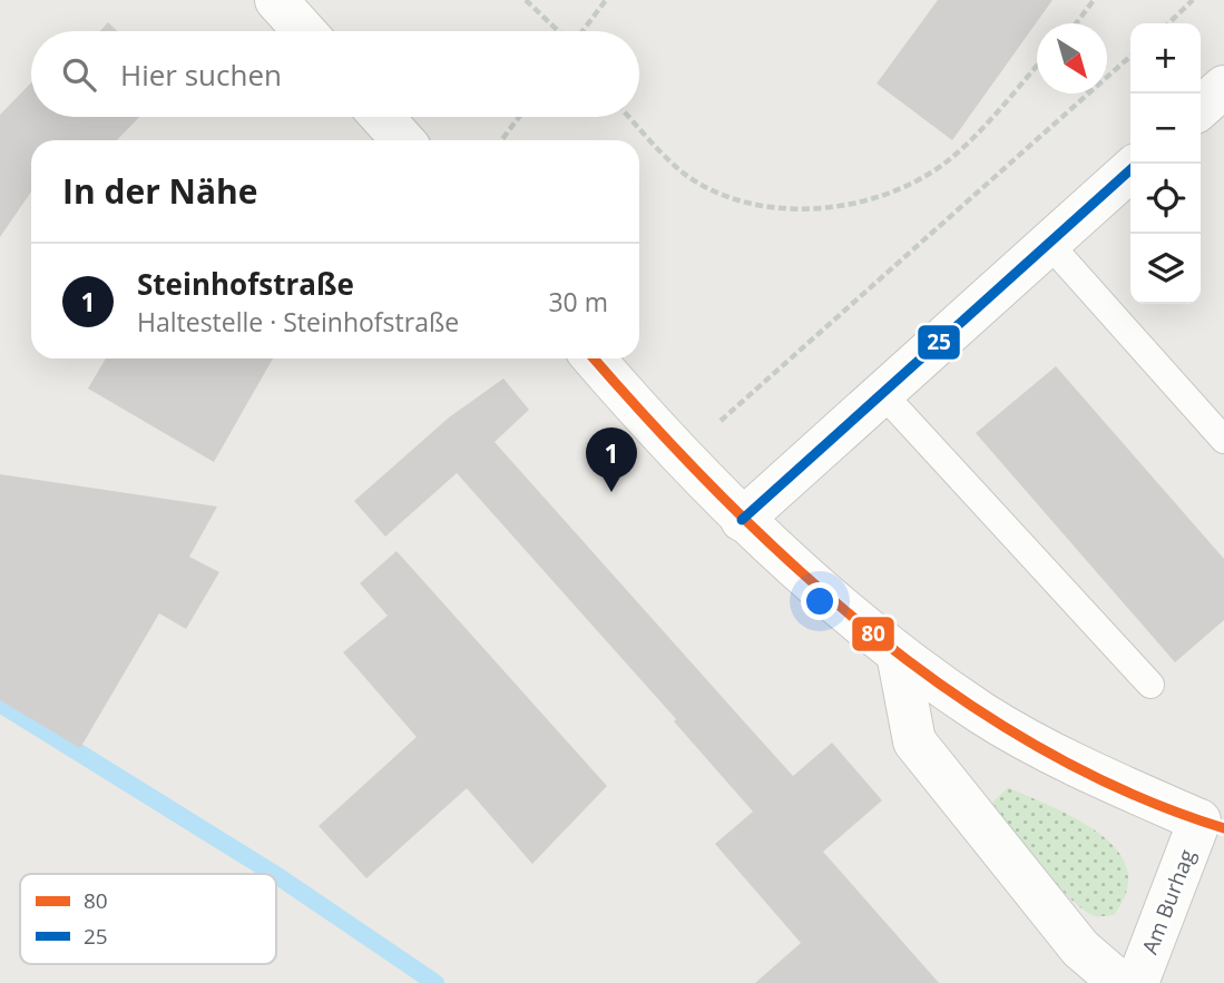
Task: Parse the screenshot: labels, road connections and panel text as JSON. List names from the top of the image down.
{
  "streets": {
    "street": ["Am Burhag"]
  },
  "lines": ["transit line 25", "transit line 80"],
  "legend": ["80", "25"],
  "north": "bottom right",
  "page": {
    "map_buttons": ["+", "−"],
    "search": "Hier suchen",
    "heading": "In der Nähe",
    "list": [
      {
        "mark": "1",
        "name": "Steinhofstraße",
        "note": "Haltestelle · Steinhofstraße",
        "value": "30 m"
      }
    ],
    "pins": "1"
  }
}
